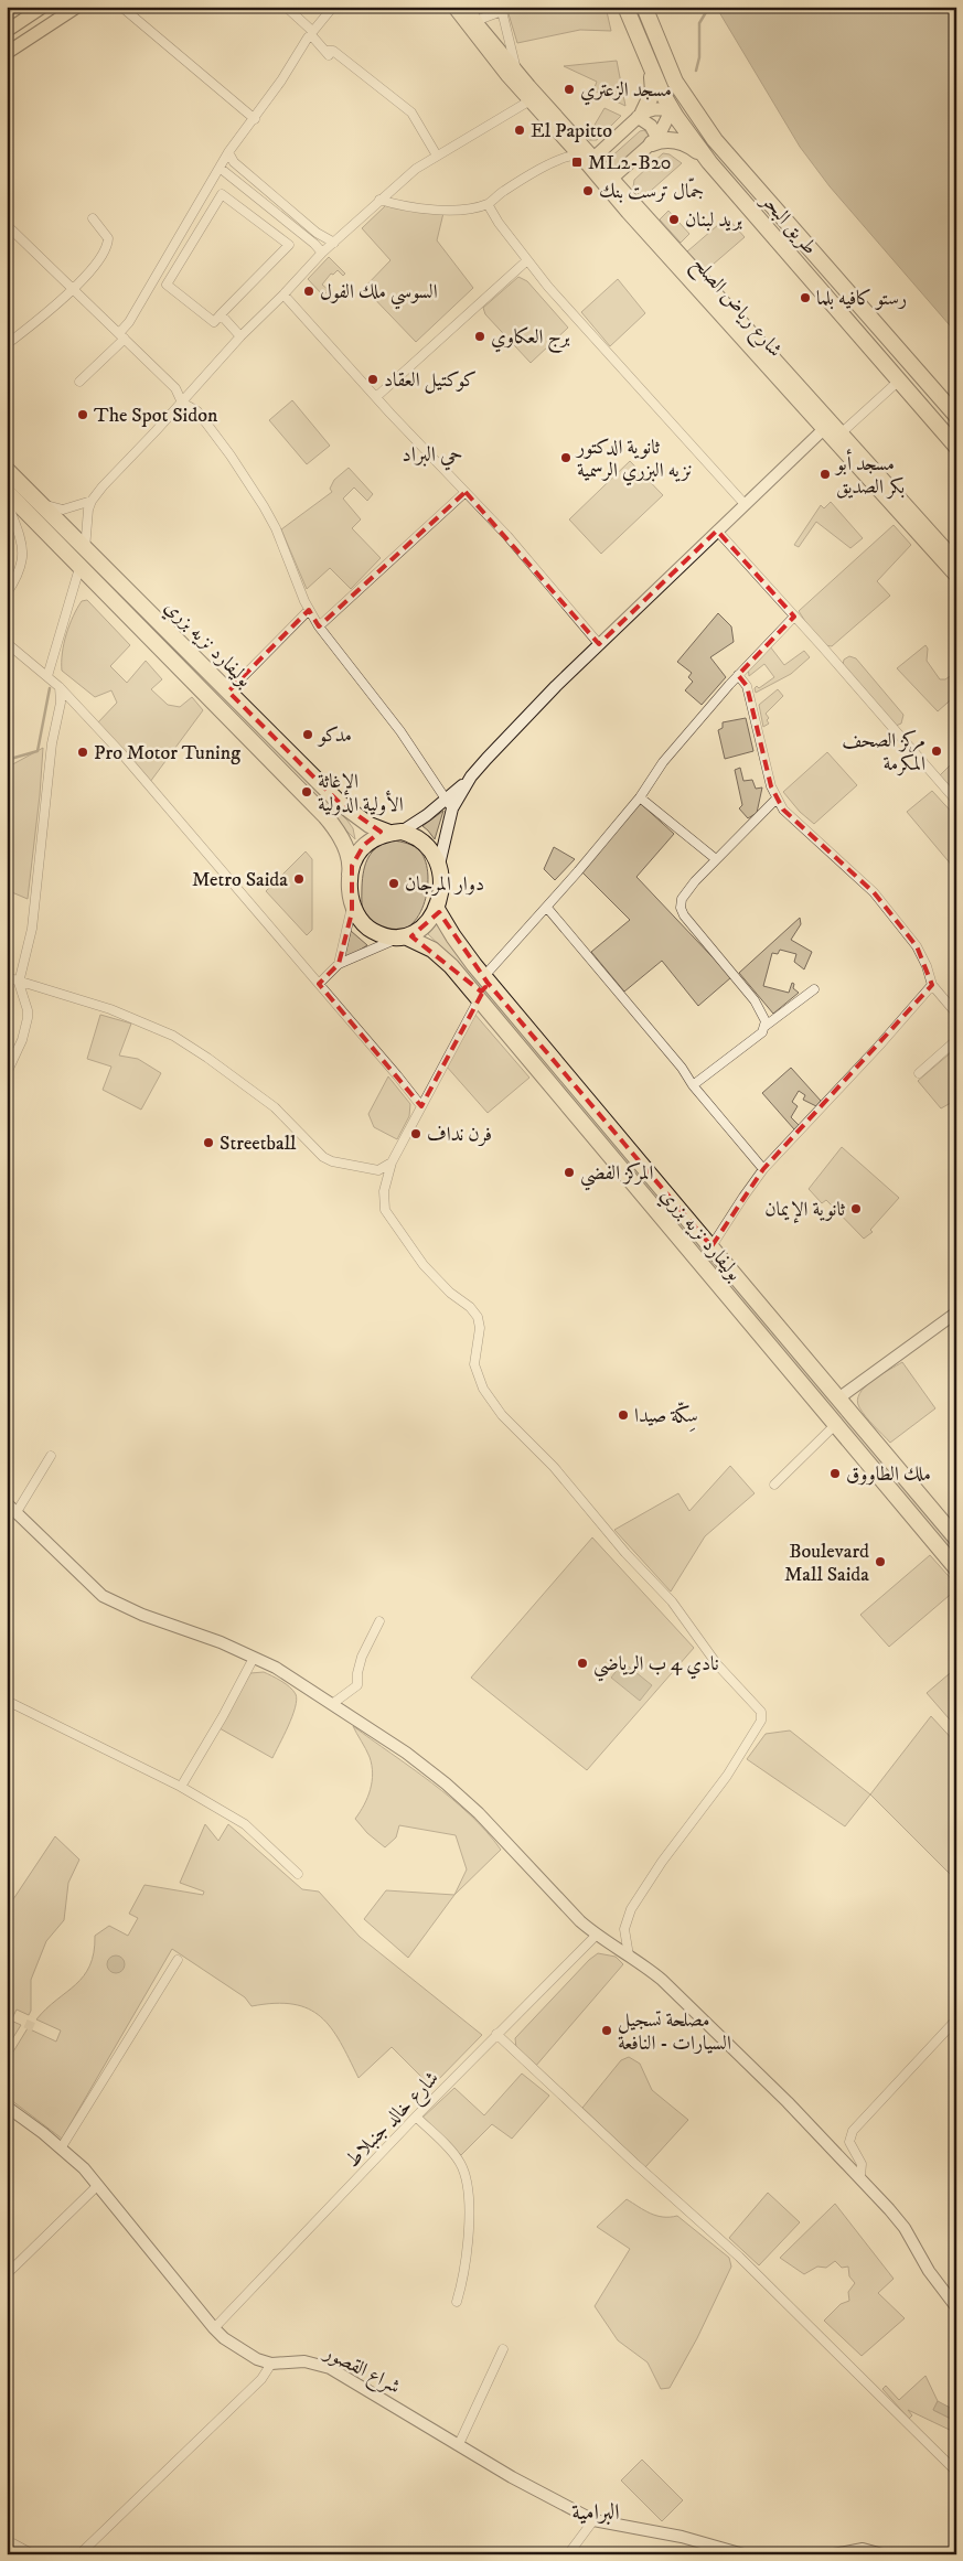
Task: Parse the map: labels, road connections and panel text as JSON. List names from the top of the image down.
{
  "streets": {
    "highway": ["طريق البحر", "بوليفارد نزيه بزري"],
    "main road": ["شارع رياض الصلح"],
    "street": ["شارع خالد جنبلاط", "شراع القصور"]
  },
  "crossings": [
    ["شارع خالد جنبلاط", "شراع القصور"]
  ],
  "districts": ["حي البراد", "البرامية"],
  "places": {
    "other": [
      "مسجد الزعتري",
      "El Papitto",
      "جمّال ترست بنك",
      "بريد لبنان",
      "السوسي ملك الفول",
      "رستو كافيه بلما",
      "برج العكاوي",
      "كوكتيل العقاد",
      "The Spot Sidon",
      "ثانوية الدكتور نزيه البزري الرسمية",
      "مسجد أبو بكر الصديق",
      "مدكو",
      "مركز الصحف المكرمة",
      "Pro Motor Tuning",
      "الإغاثة الأولية الدولية",
      "Metro Saida",
      "دوار المرجان",
      "فرن نداف",
      "Streetball",
      "المركز الفضي",
      "ثانوية الإيمان",
      "سِكّة صيدا",
      "ملك الطاووق",
      "Boulevard Mall Saida",
      "نادي 4 ب الرياضي",
      "مصلحة تسجيل السيارات - النافعة"
    ],
    "transit": ["ML2-B20"]
  }
}
